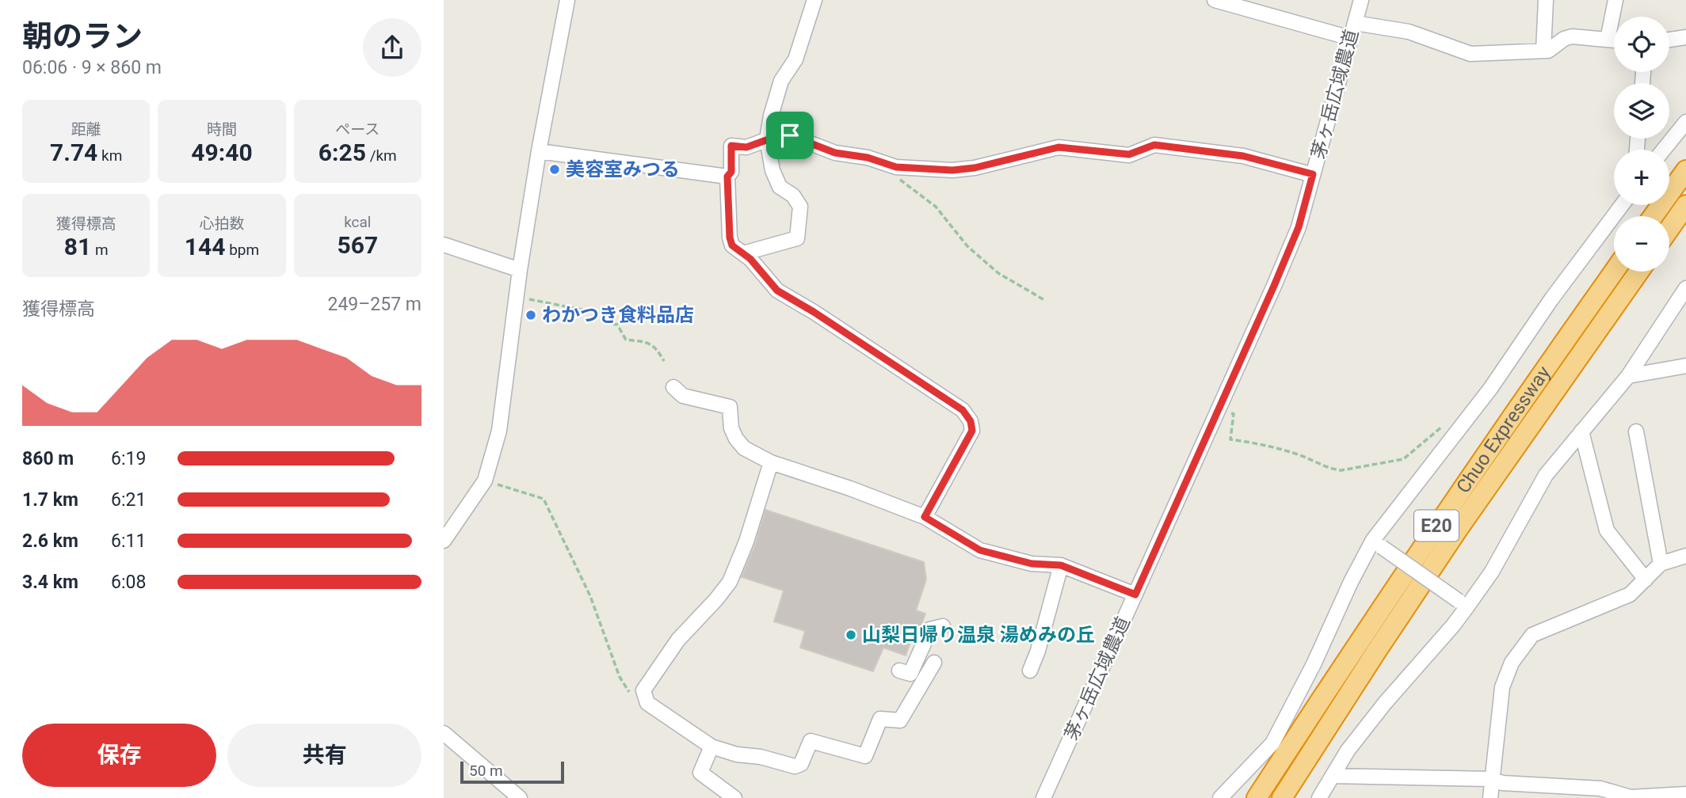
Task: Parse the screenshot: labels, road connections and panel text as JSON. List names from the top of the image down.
{
  "streets": {
    "highway": ["Chuo Expressway", "E20"],
    "street": ["茅ヶ岳広域農道"]
  },
  "places": ["美容室みつる", "わかつき食料品店", "山梨日帰り温泉 湯めみの丘"],
  "scale_bar": "50 m",
  "page": {
    "heading": ["朝のラン", "06:06 · 9 × 860 m"],
    "map_buttons": ["+", "−"],
    "stats": [
      ["距離", "7.74 km"],
      ["時間", "49:40"],
      ["ペース", "6:25 /km"],
      ["獲得標高", "81 m"],
      ["心拍数", "144 bpm"],
      ["kcal", "567"]
    ],
    "chart": ["獲得標高", "249–257 m"],
    "list": [
      {
        "name": "860 m",
        "note": "6:19"
      },
      {
        "name": "1.7 km",
        "note": "6:21"
      },
      {
        "name": "2.6 km",
        "note": "6:11"
      },
      {
        "name": "3.4 km",
        "note": "6:08"
      }
    ],
    "buttons": ["保存", "共有"],
    "scale": "50 m"
  }
}
